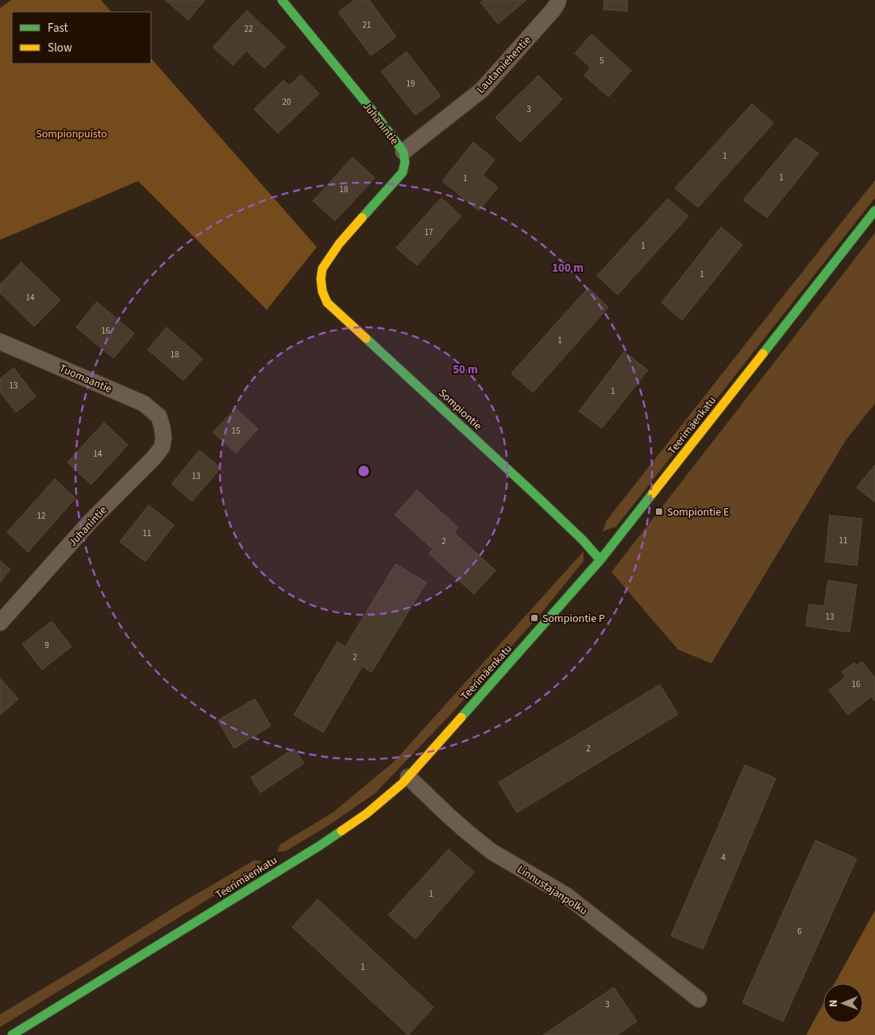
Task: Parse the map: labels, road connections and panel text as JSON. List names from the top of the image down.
{
  "streets": {
    "street": [
      "Lautamiehentie",
      "Juhanintie",
      "Tuomaantie",
      "Sompiontie",
      "Teerimäenkatu",
      "Linnustajanpolku"
    ]
  },
  "crossings": [
    ["Lautamiehentie", "Juhanintie"],
    ["Juhanintie", "Tuomaantie"],
    ["Juhanintie", "Sompiontie"],
    ["Sompiontie", "Teerimäenkatu"],
    ["Teerimäenkatu", "Linnustajanpolku"]
  ],
  "parks": ["Sompionpuisto"],
  "places": {
    "transit": ["Sompiontie E", "Sompiontie P"]
  },
  "house_numbers": [
    "21",
    "22",
    "5",
    "19",
    "20",
    "3",
    "1",
    "1",
    "1",
    "18",
    "17",
    "1",
    "1",
    "14",
    "16",
    "1",
    "18",
    "13",
    "1",
    "15",
    "14",
    "13",
    "12",
    "11",
    "11",
    "2",
    "13",
    "9",
    "2",
    "16",
    "2",
    "4",
    "1",
    "6",
    "1",
    "3"
  ],
  "legend": ["Fast", "Slow"],
  "north": "left",
  "rings": ["100 m", "50 m"]
}
